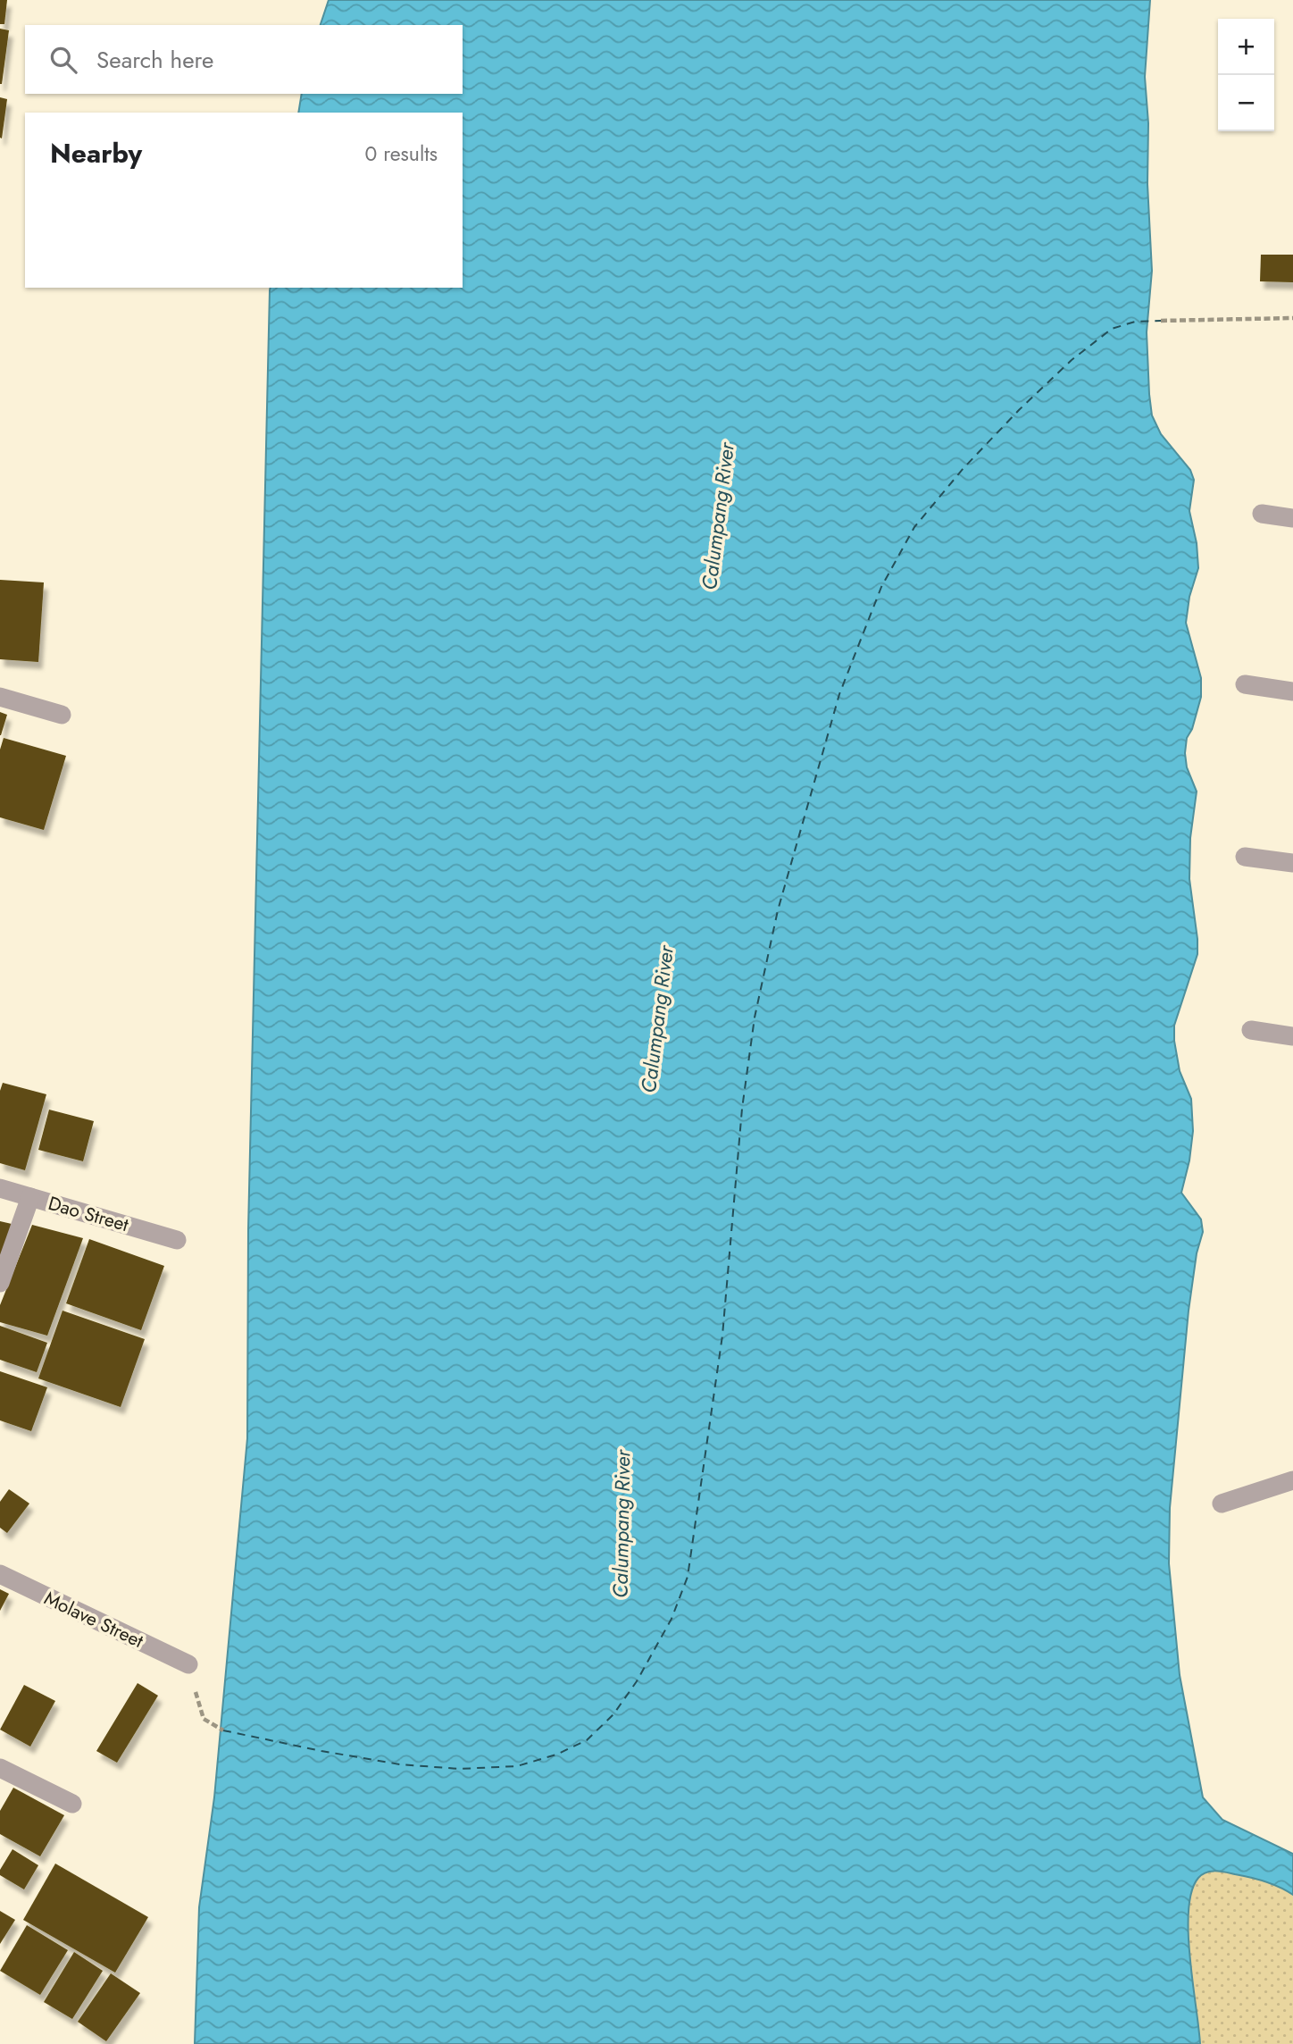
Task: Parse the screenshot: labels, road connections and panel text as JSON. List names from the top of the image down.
{
  "streets": {
    "street": ["Dao Street", "Molave Street"]
  },
  "water": ["Calumpang River"],
  "page": {
    "map_buttons": ["+", "−"],
    "search": "Search here",
    "heading": ["Nearby", "0 results"]
  }
}
